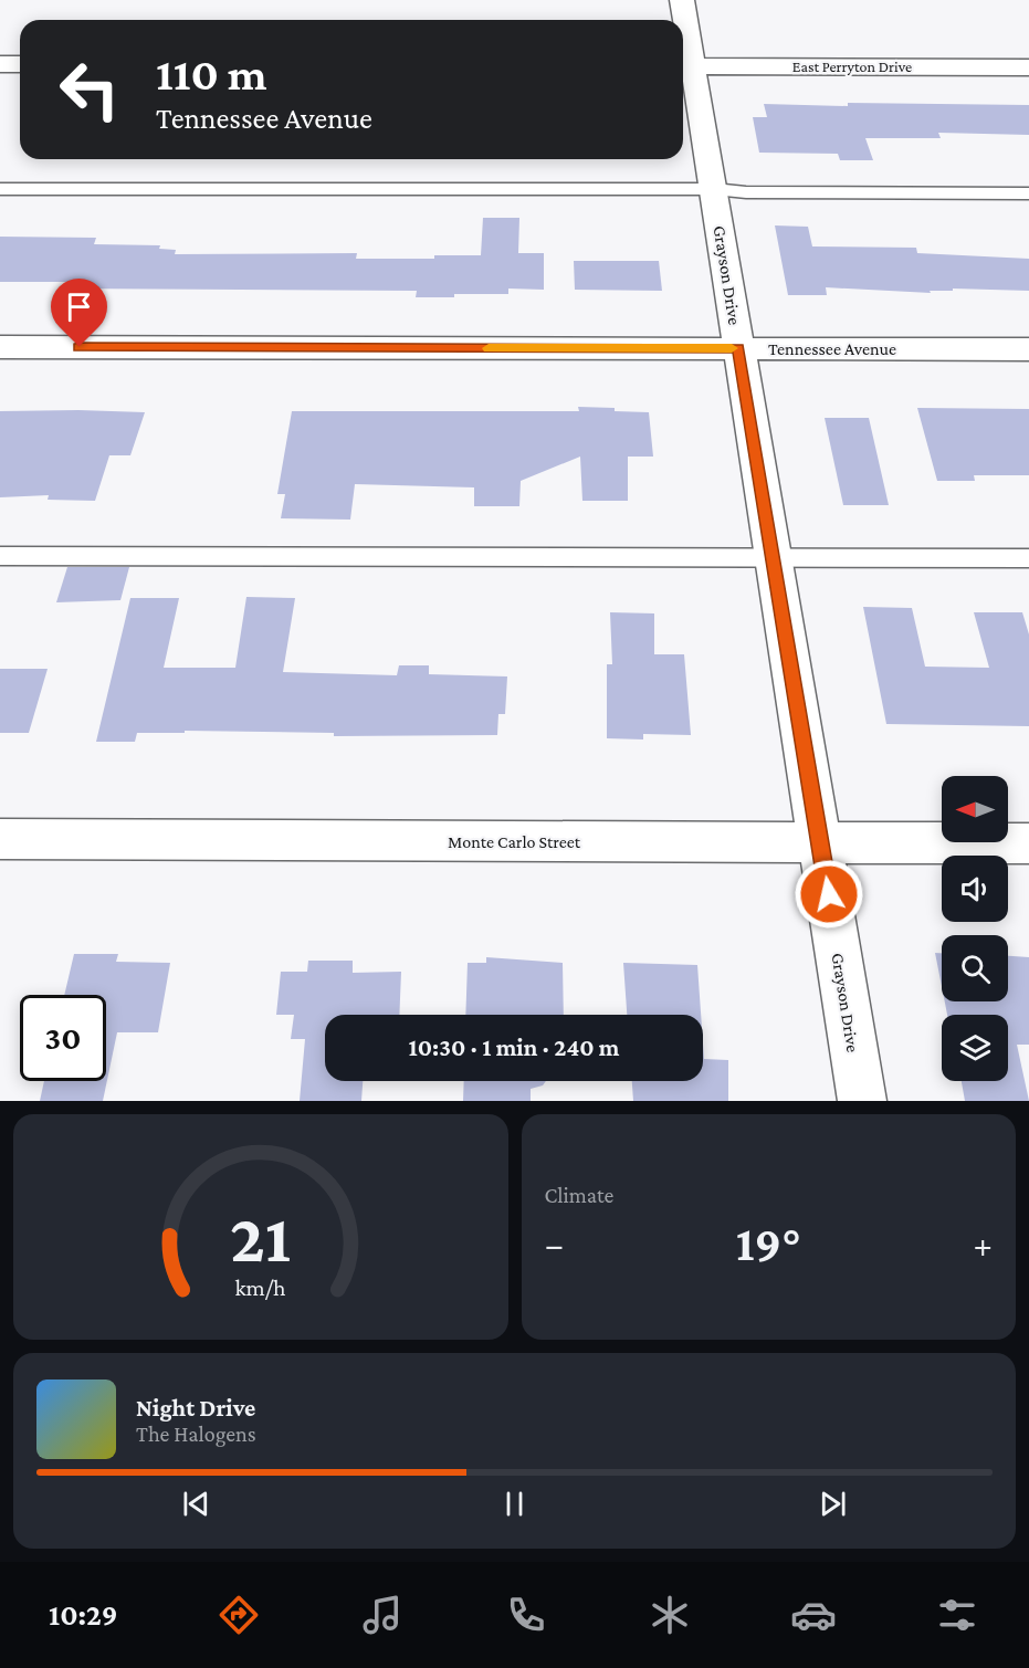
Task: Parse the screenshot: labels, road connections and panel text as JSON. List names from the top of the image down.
{
  "streets": {
    "street": [
      "East Perryton Drive",
      "Grayson Drive",
      "Tennessee Avenue",
      "Monte Carlo Street"
    ]
  },
  "crossings": [
    ["East Perryton Drive", "Grayson Drive"],
    ["Grayson Drive", "Tennessee Avenue"],
    ["Grayson Drive", "Monte Carlo Street"]
  ],
  "north": "left",
  "page": {
    "turn": ["110 m", "Tennessee Avenue"],
    "limit": "30",
    "trip": "10:30 · 1 min · 240 m",
    "tile": "Climate",
    "heat": ["−", "19°", "+"],
    "song": ["Night Drive", "The Halogens"],
    "tabs": "10:29",
    "gauge": ["21", "km/h"]
  }
}
